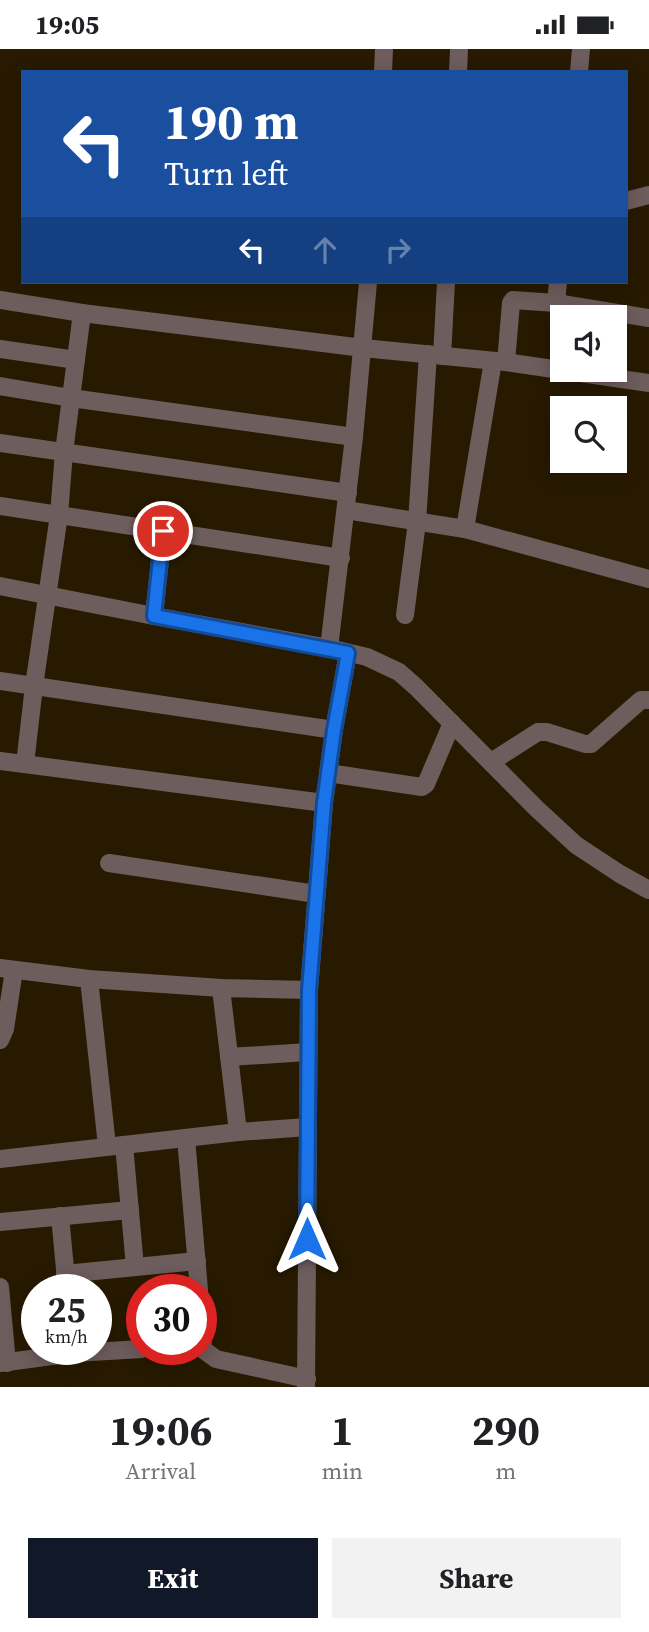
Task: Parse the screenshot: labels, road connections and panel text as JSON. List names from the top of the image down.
{
  "page": {
    "status": "19:05",
    "turn": ["190 m", "Turn left"],
    "speed": "25 km/h",
    "limit": "30",
    "eta": [
      "19:06",
      "Arrival",
      "1",
      "min",
      "290",
      "m"
    ],
    "buttons": ["Exit", "Share"]
  }
}
